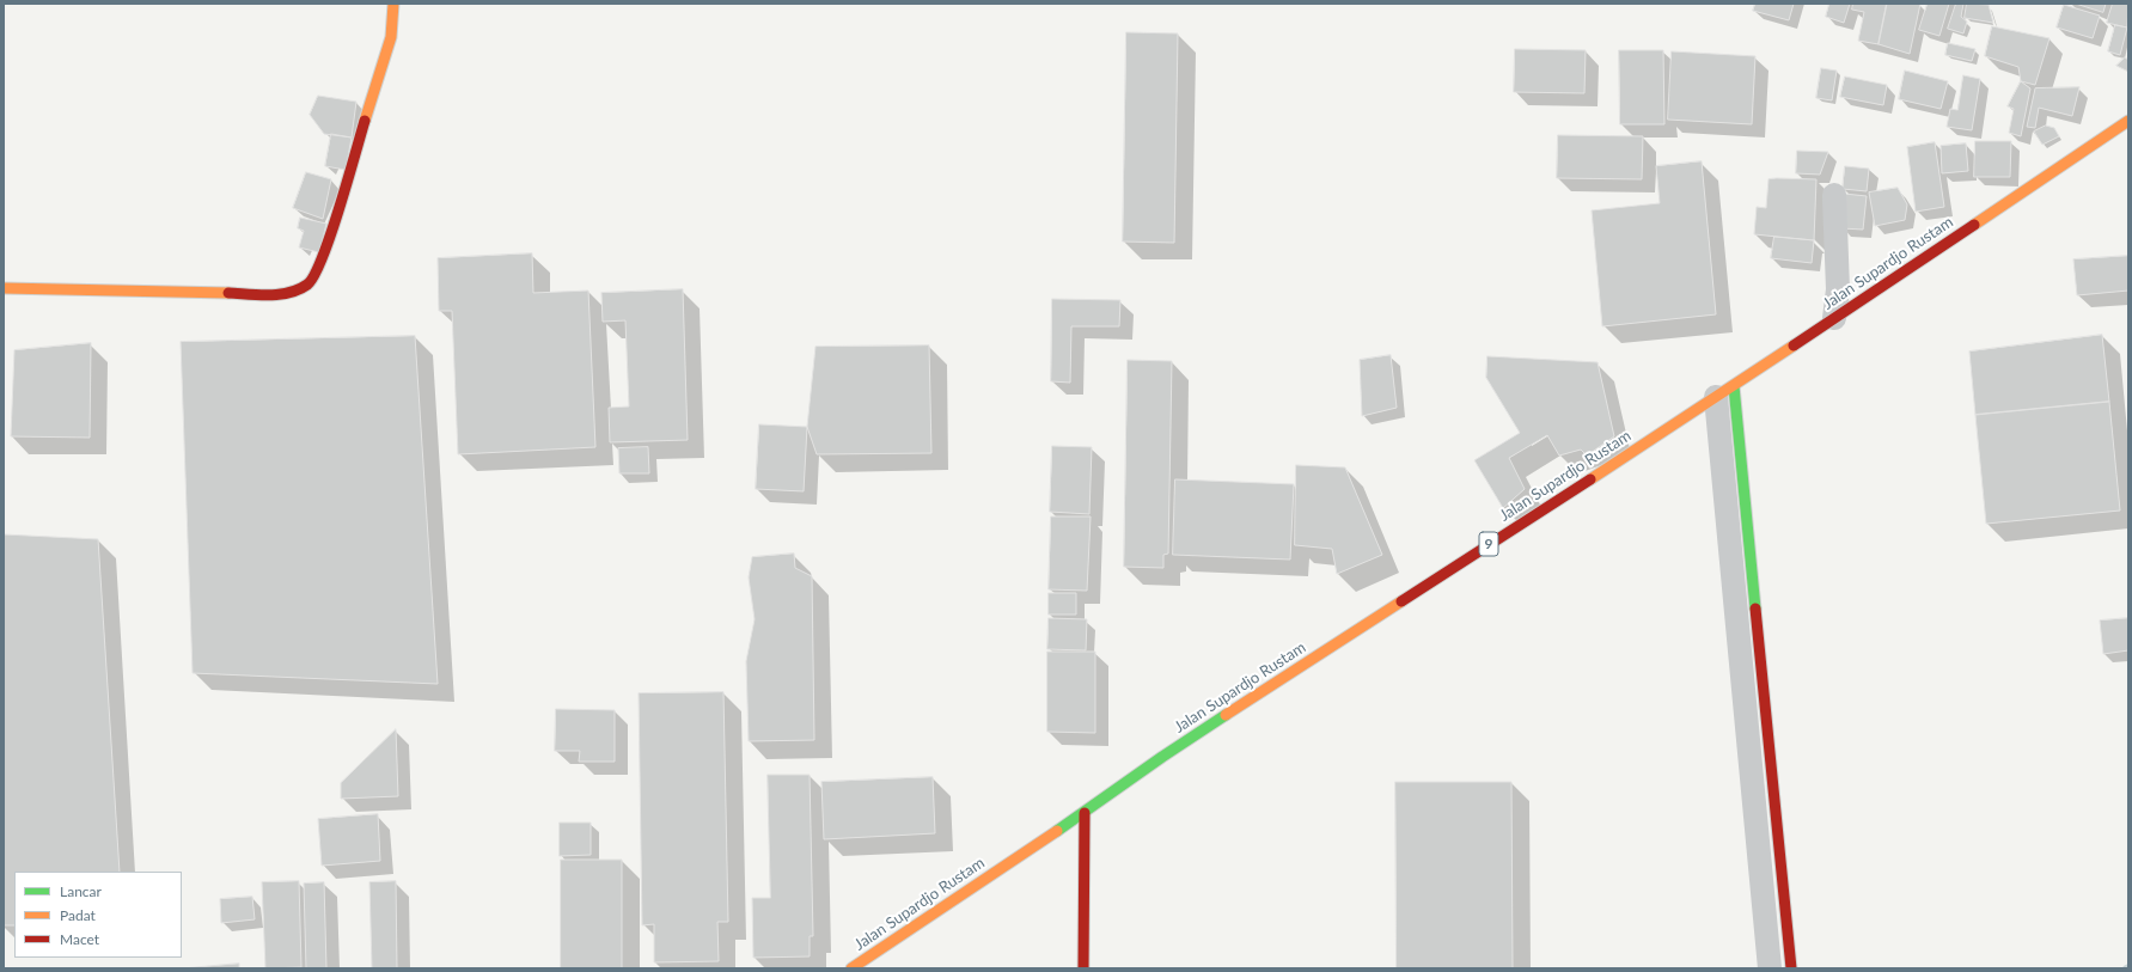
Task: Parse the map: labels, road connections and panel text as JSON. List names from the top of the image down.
{
  "streets": {
    "main road": ["Jalan Supardjo Rustam", "9"]
  },
  "legend": ["Lancar", "Padat", "Macet"]
}
